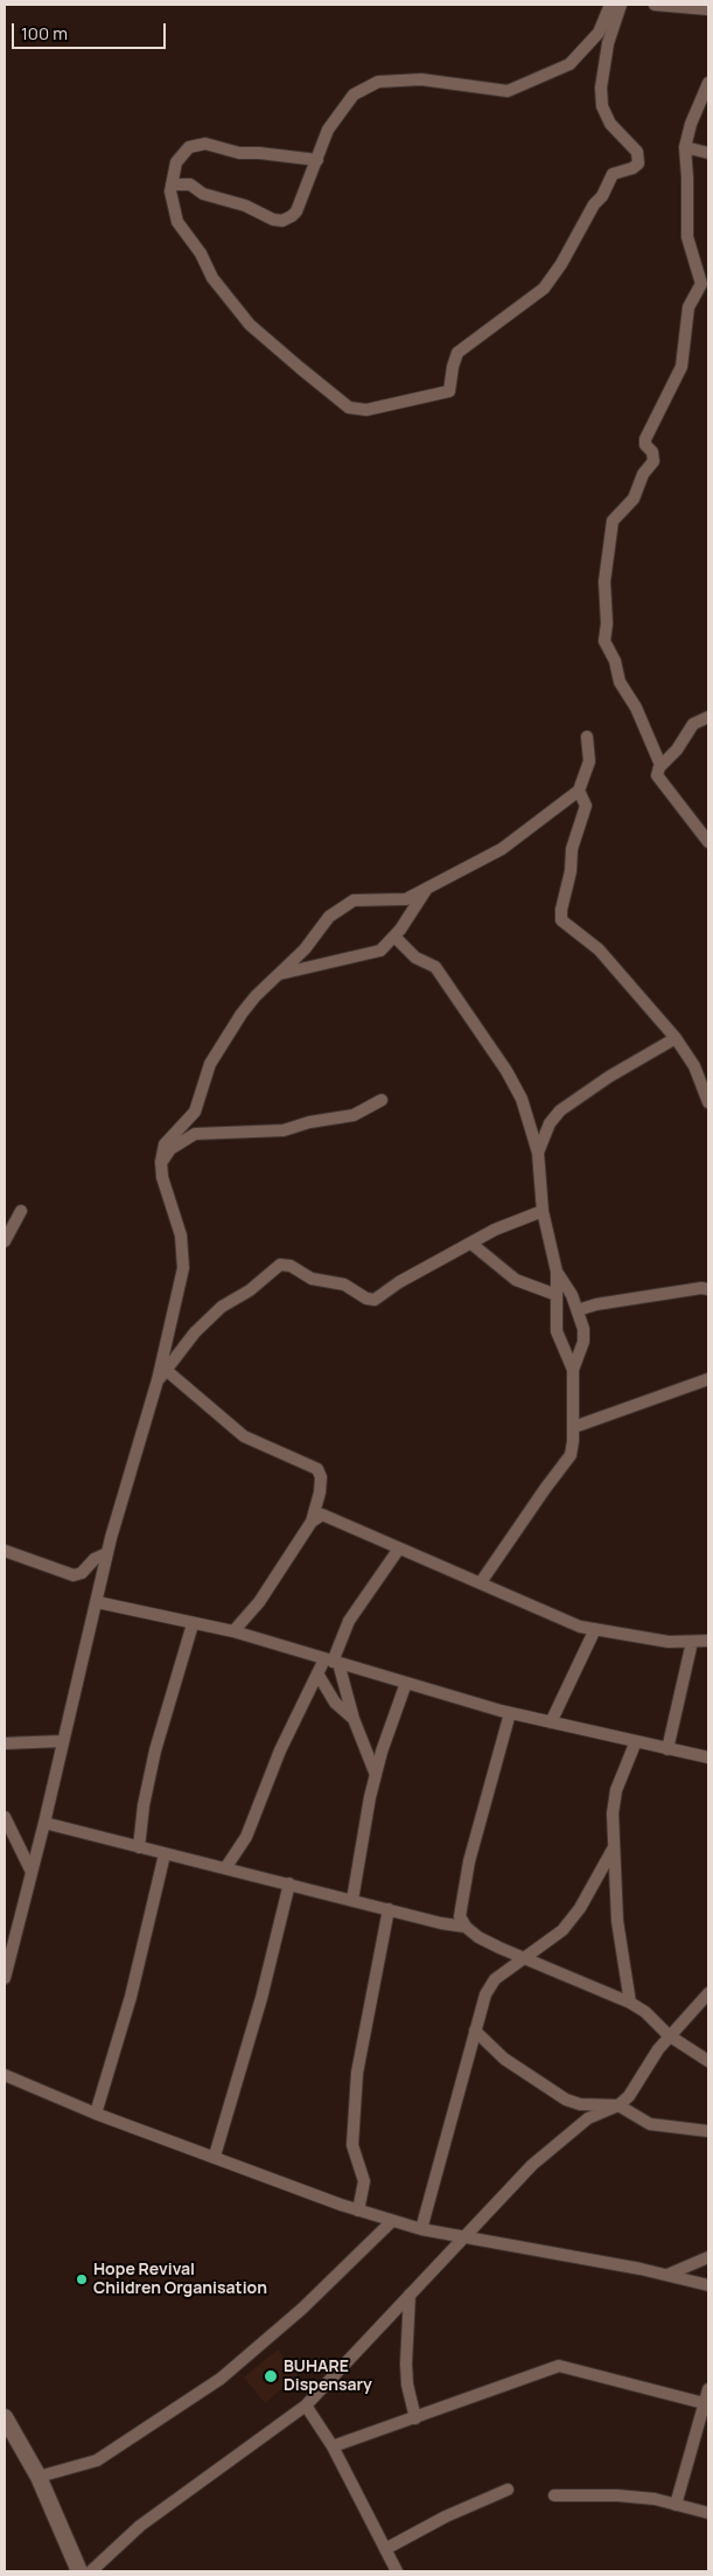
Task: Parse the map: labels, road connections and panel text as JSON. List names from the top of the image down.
{
  "places": ["Hope Revival Children Organisation", "BUHARE Dispensary"],
  "scale_bar": "100 m"
}
